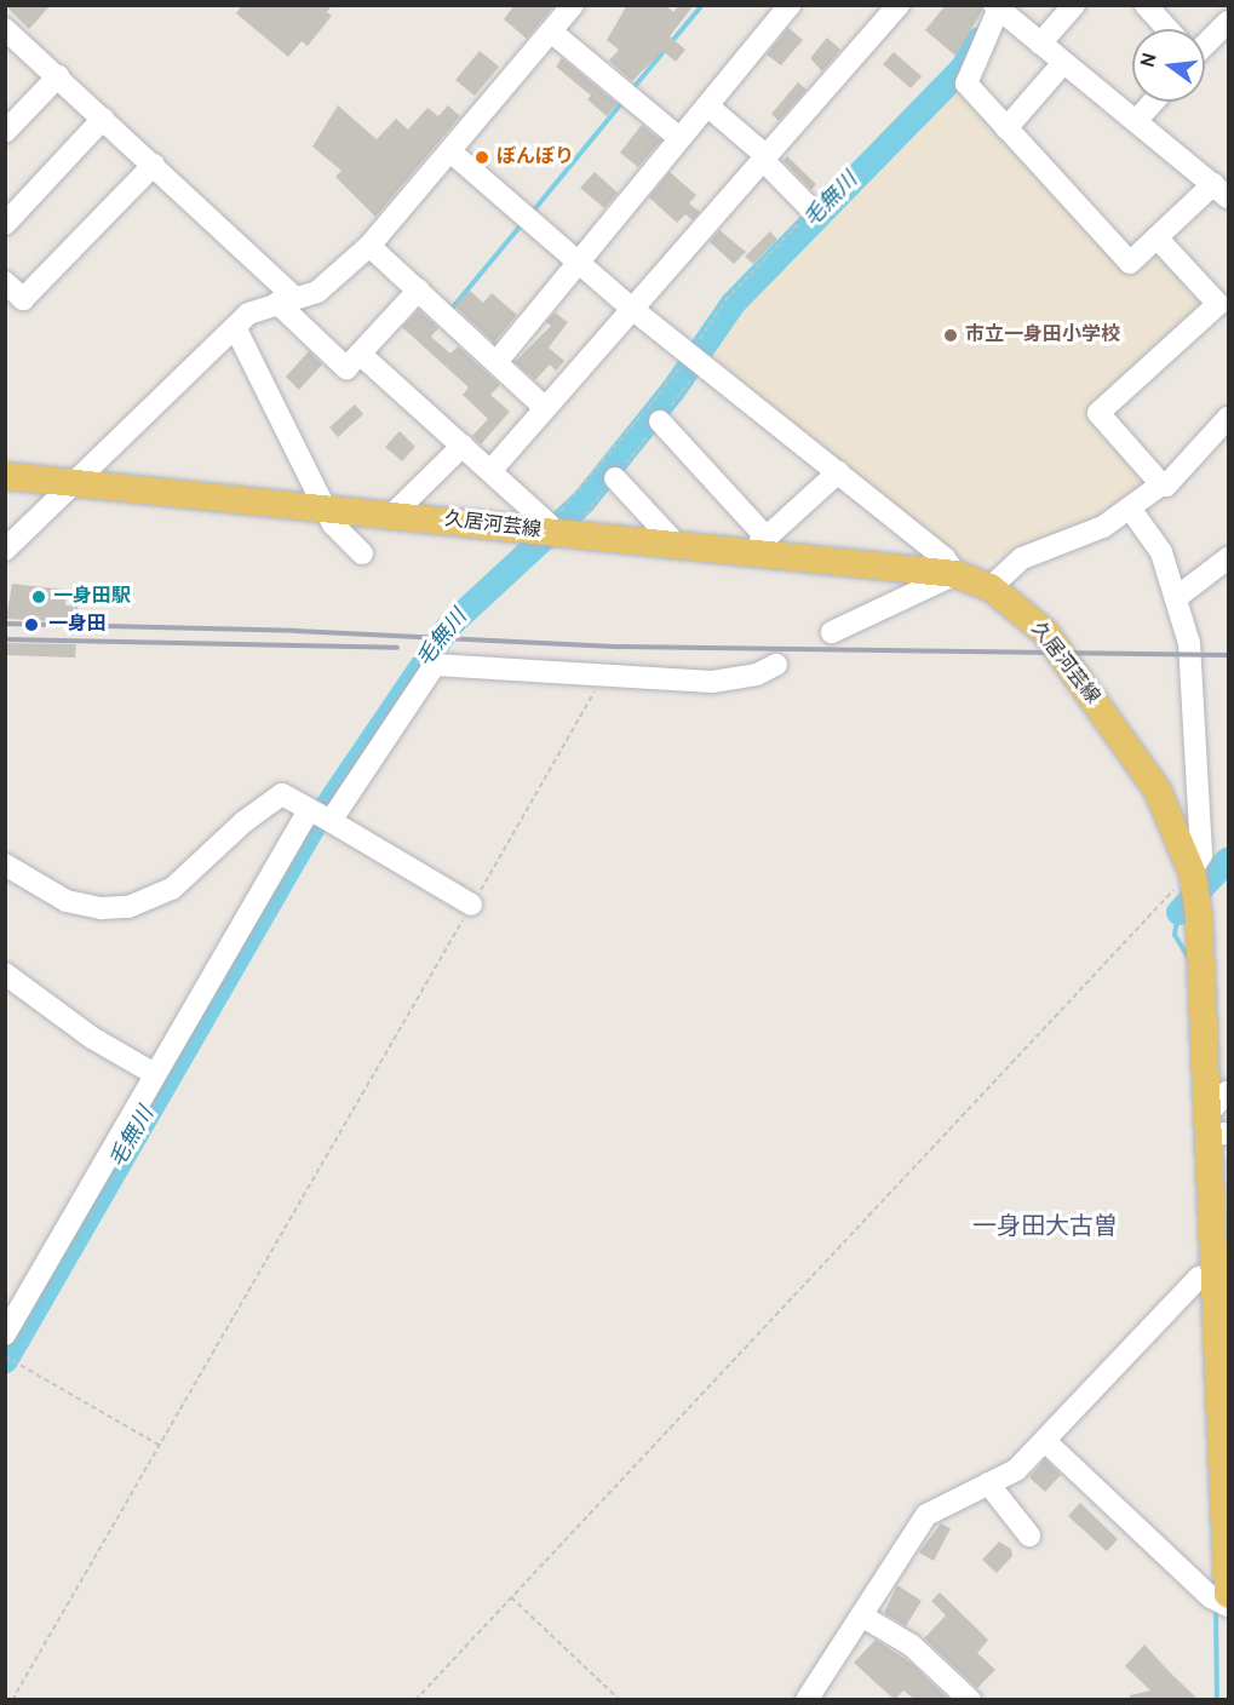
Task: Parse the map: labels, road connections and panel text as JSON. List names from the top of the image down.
{
  "streets": {
    "main road": ["久居河芸線"]
  },
  "districts": ["一身田大古曽"],
  "water": ["毛無川"],
  "places": [
    "ぼんぼり",
    "市立一身田小学校",
    "一身田駅",
    "一身田"
  ],
  "north": "left"
}
